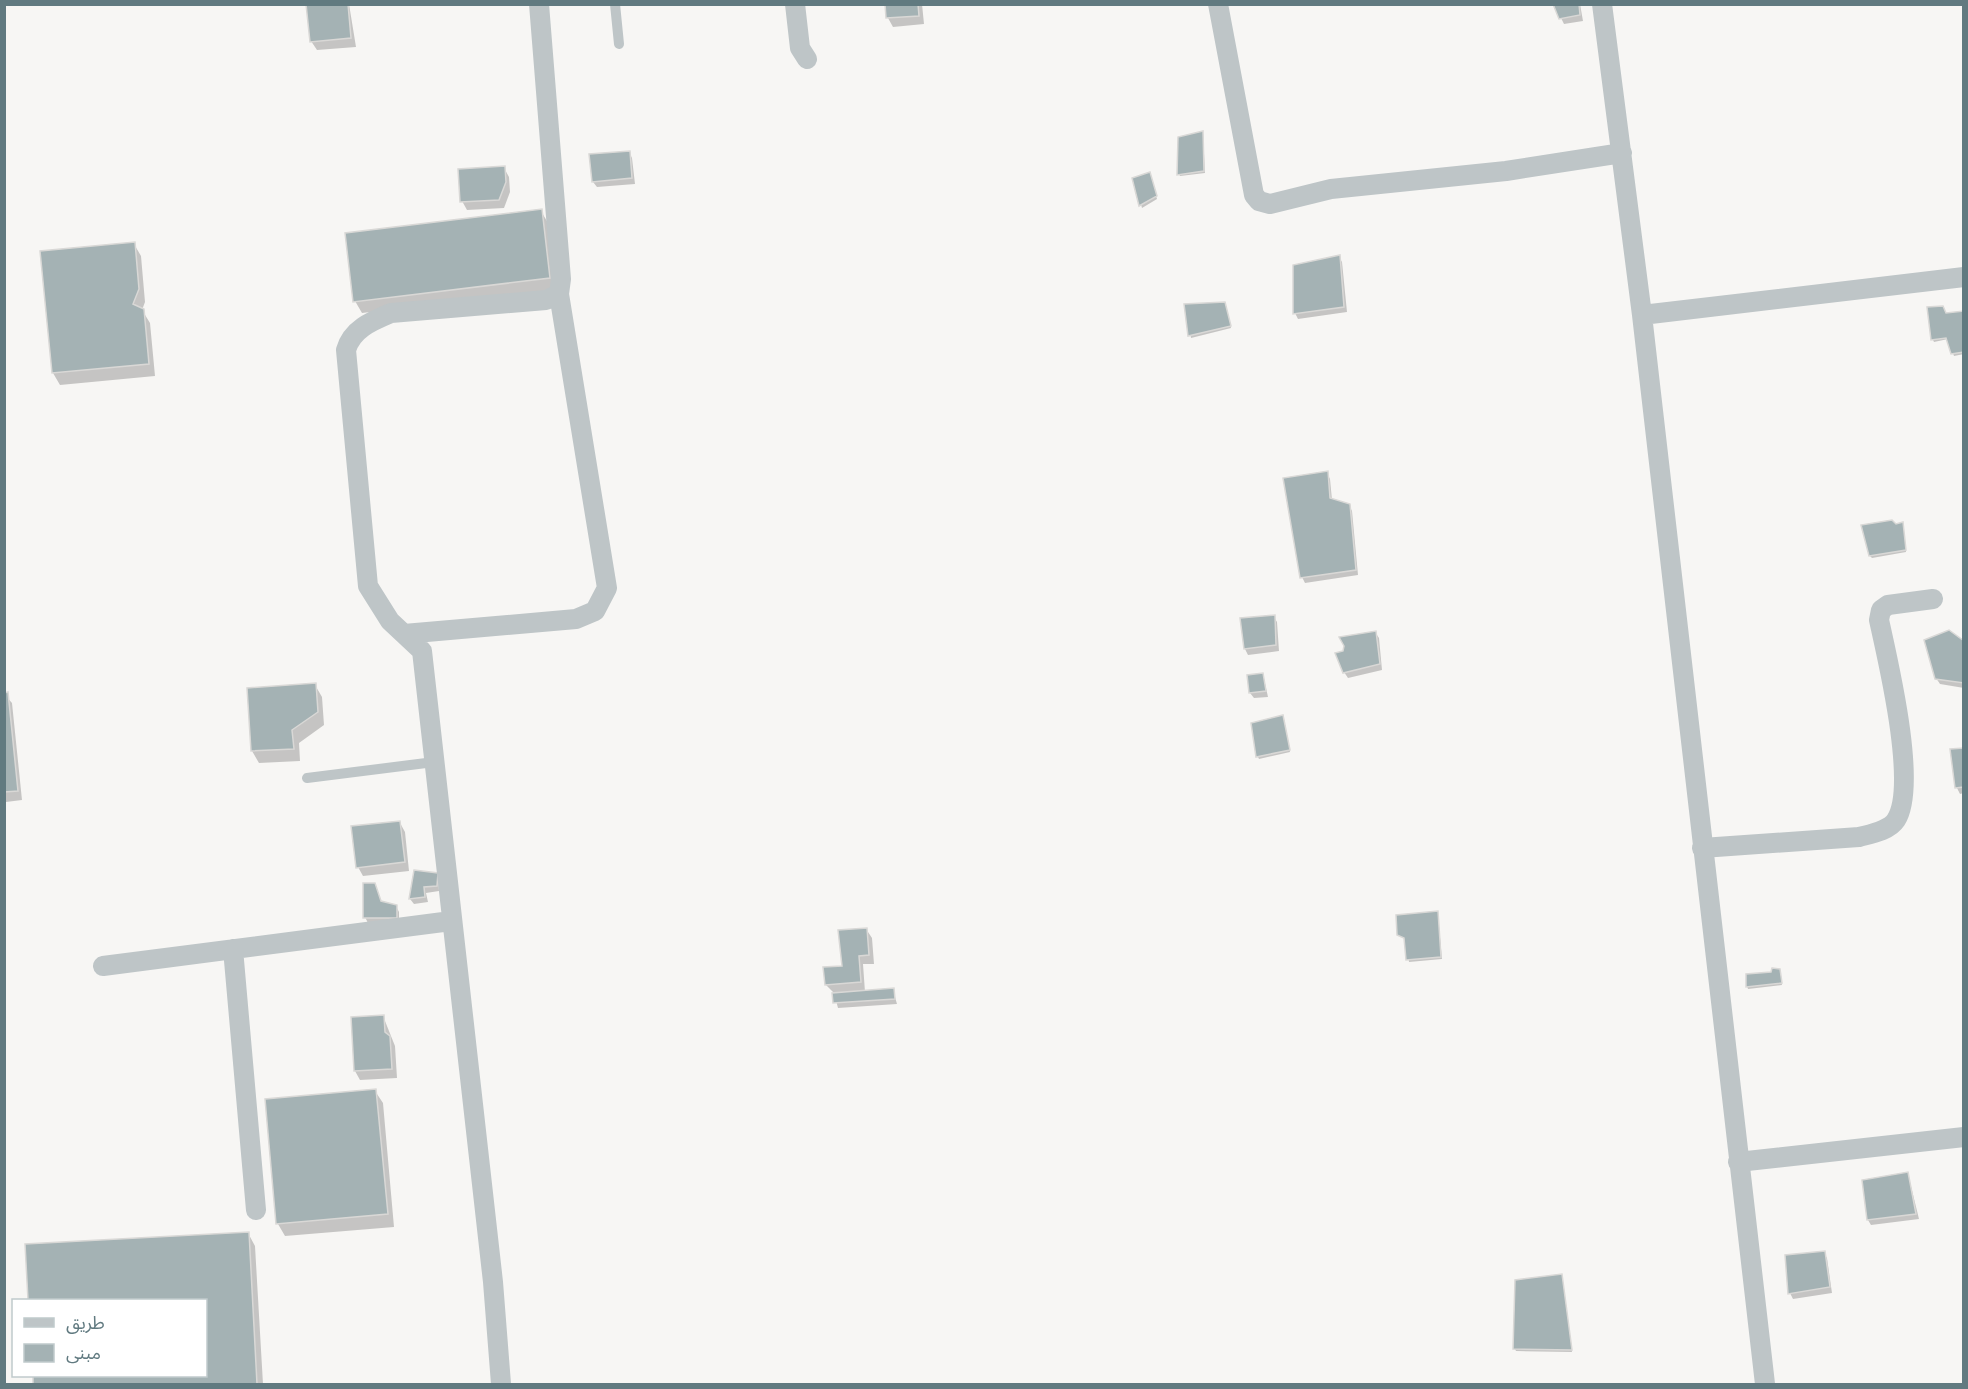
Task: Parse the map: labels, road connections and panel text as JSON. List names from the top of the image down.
{
  "legend": ["طريق", "مبنى"]
}
